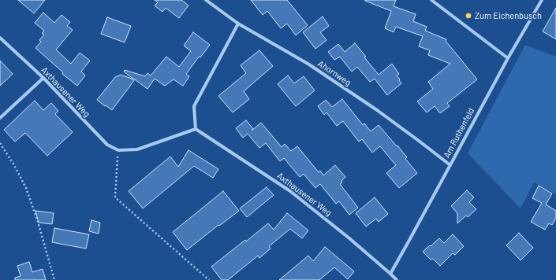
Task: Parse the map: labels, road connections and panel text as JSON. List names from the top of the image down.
{
  "streets": {
    "street": ["Ahornweg", "Axthausener Weg", "Am Ruthenfeld"]
  },
  "crossings": [
    ["Ahornweg", "Am Ruthenfeld"],
    ["Axthausener Weg", "Am Ruthenfeld"]
  ],
  "places": ["Zum Eichenbusch"]
}
